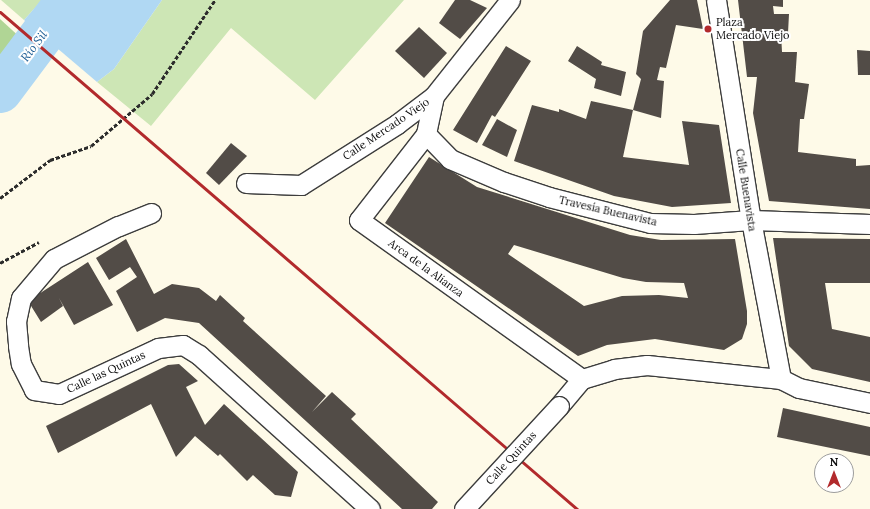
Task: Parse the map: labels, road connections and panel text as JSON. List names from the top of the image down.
{
  "streets": {
    "street": [
      "Calle Mercado Viejo",
      "Calle Buenavista",
      "Travesía Buenavista",
      "Arca de la Alianza",
      "Calle las Quintas",
      "Calle Quintas"
    ]
  },
  "crossings": [
    ["Calle Buenavista", "Travesía Buenavista"],
    ["Travesía Buenavista", "Arca de la Alianza"],
    ["Arca de la Alianza", "Calle Quintas"]
  ],
  "water": ["Río Sil"],
  "places": ["Plaza Mercado Viejo"],
  "north": "top"
}
